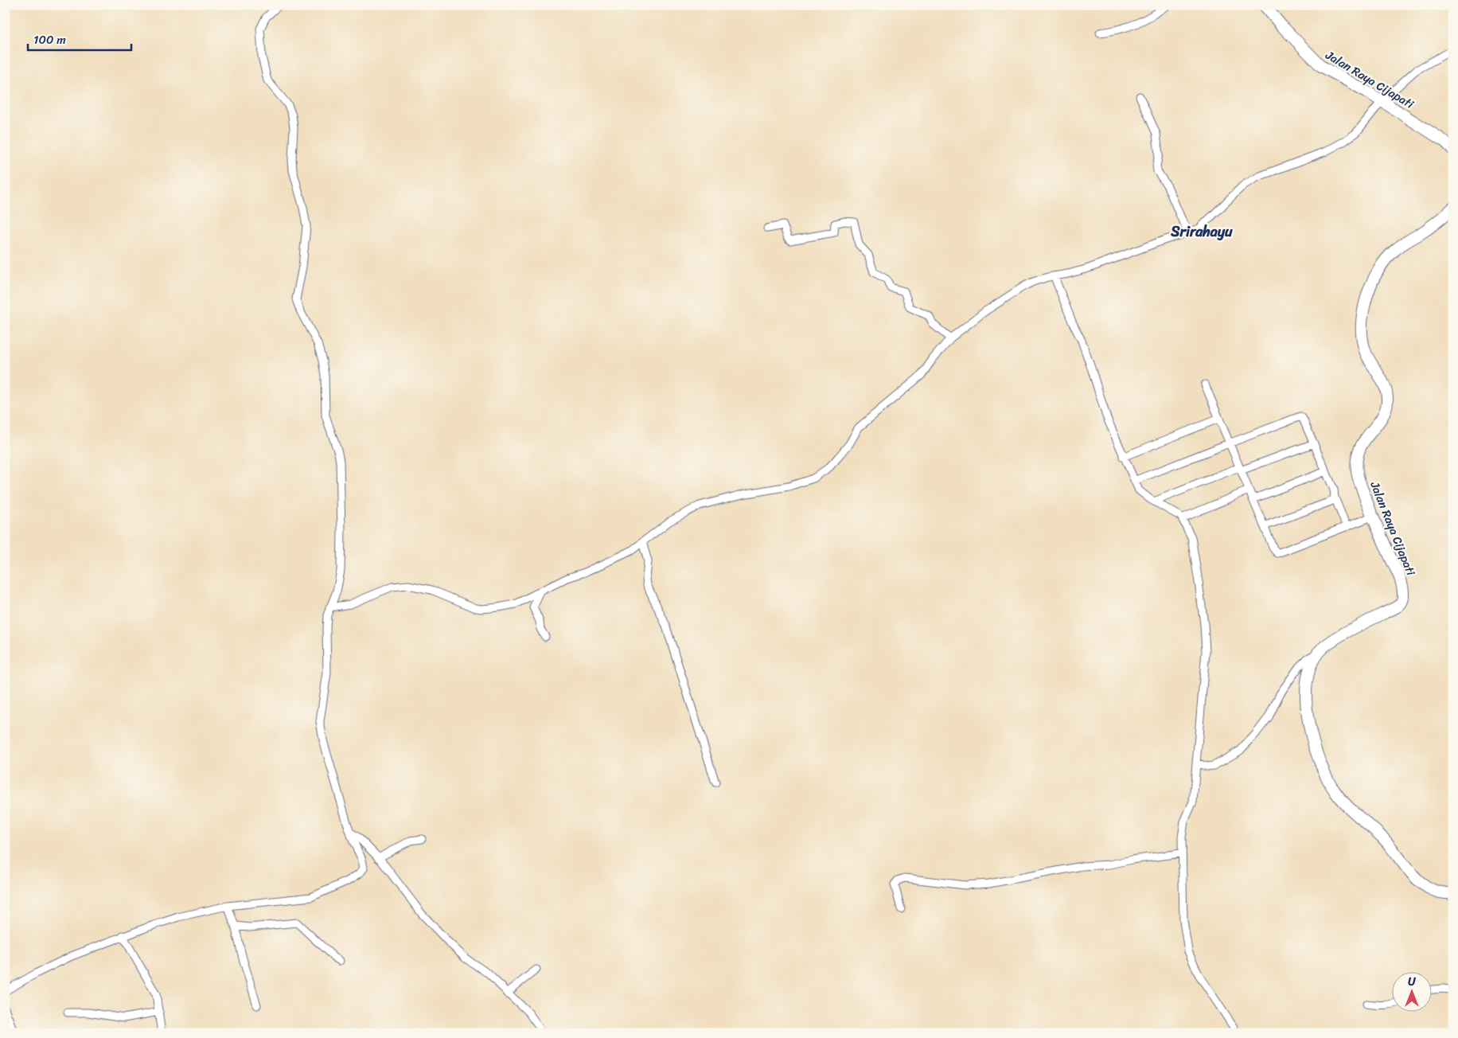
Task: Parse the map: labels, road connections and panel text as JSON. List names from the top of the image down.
{
  "streets": {
    "main road": ["Jalan Raya Cijapati"]
  },
  "districts": ["Srirahayu"],
  "scale_bar": "100 m",
  "north": "top"
}
